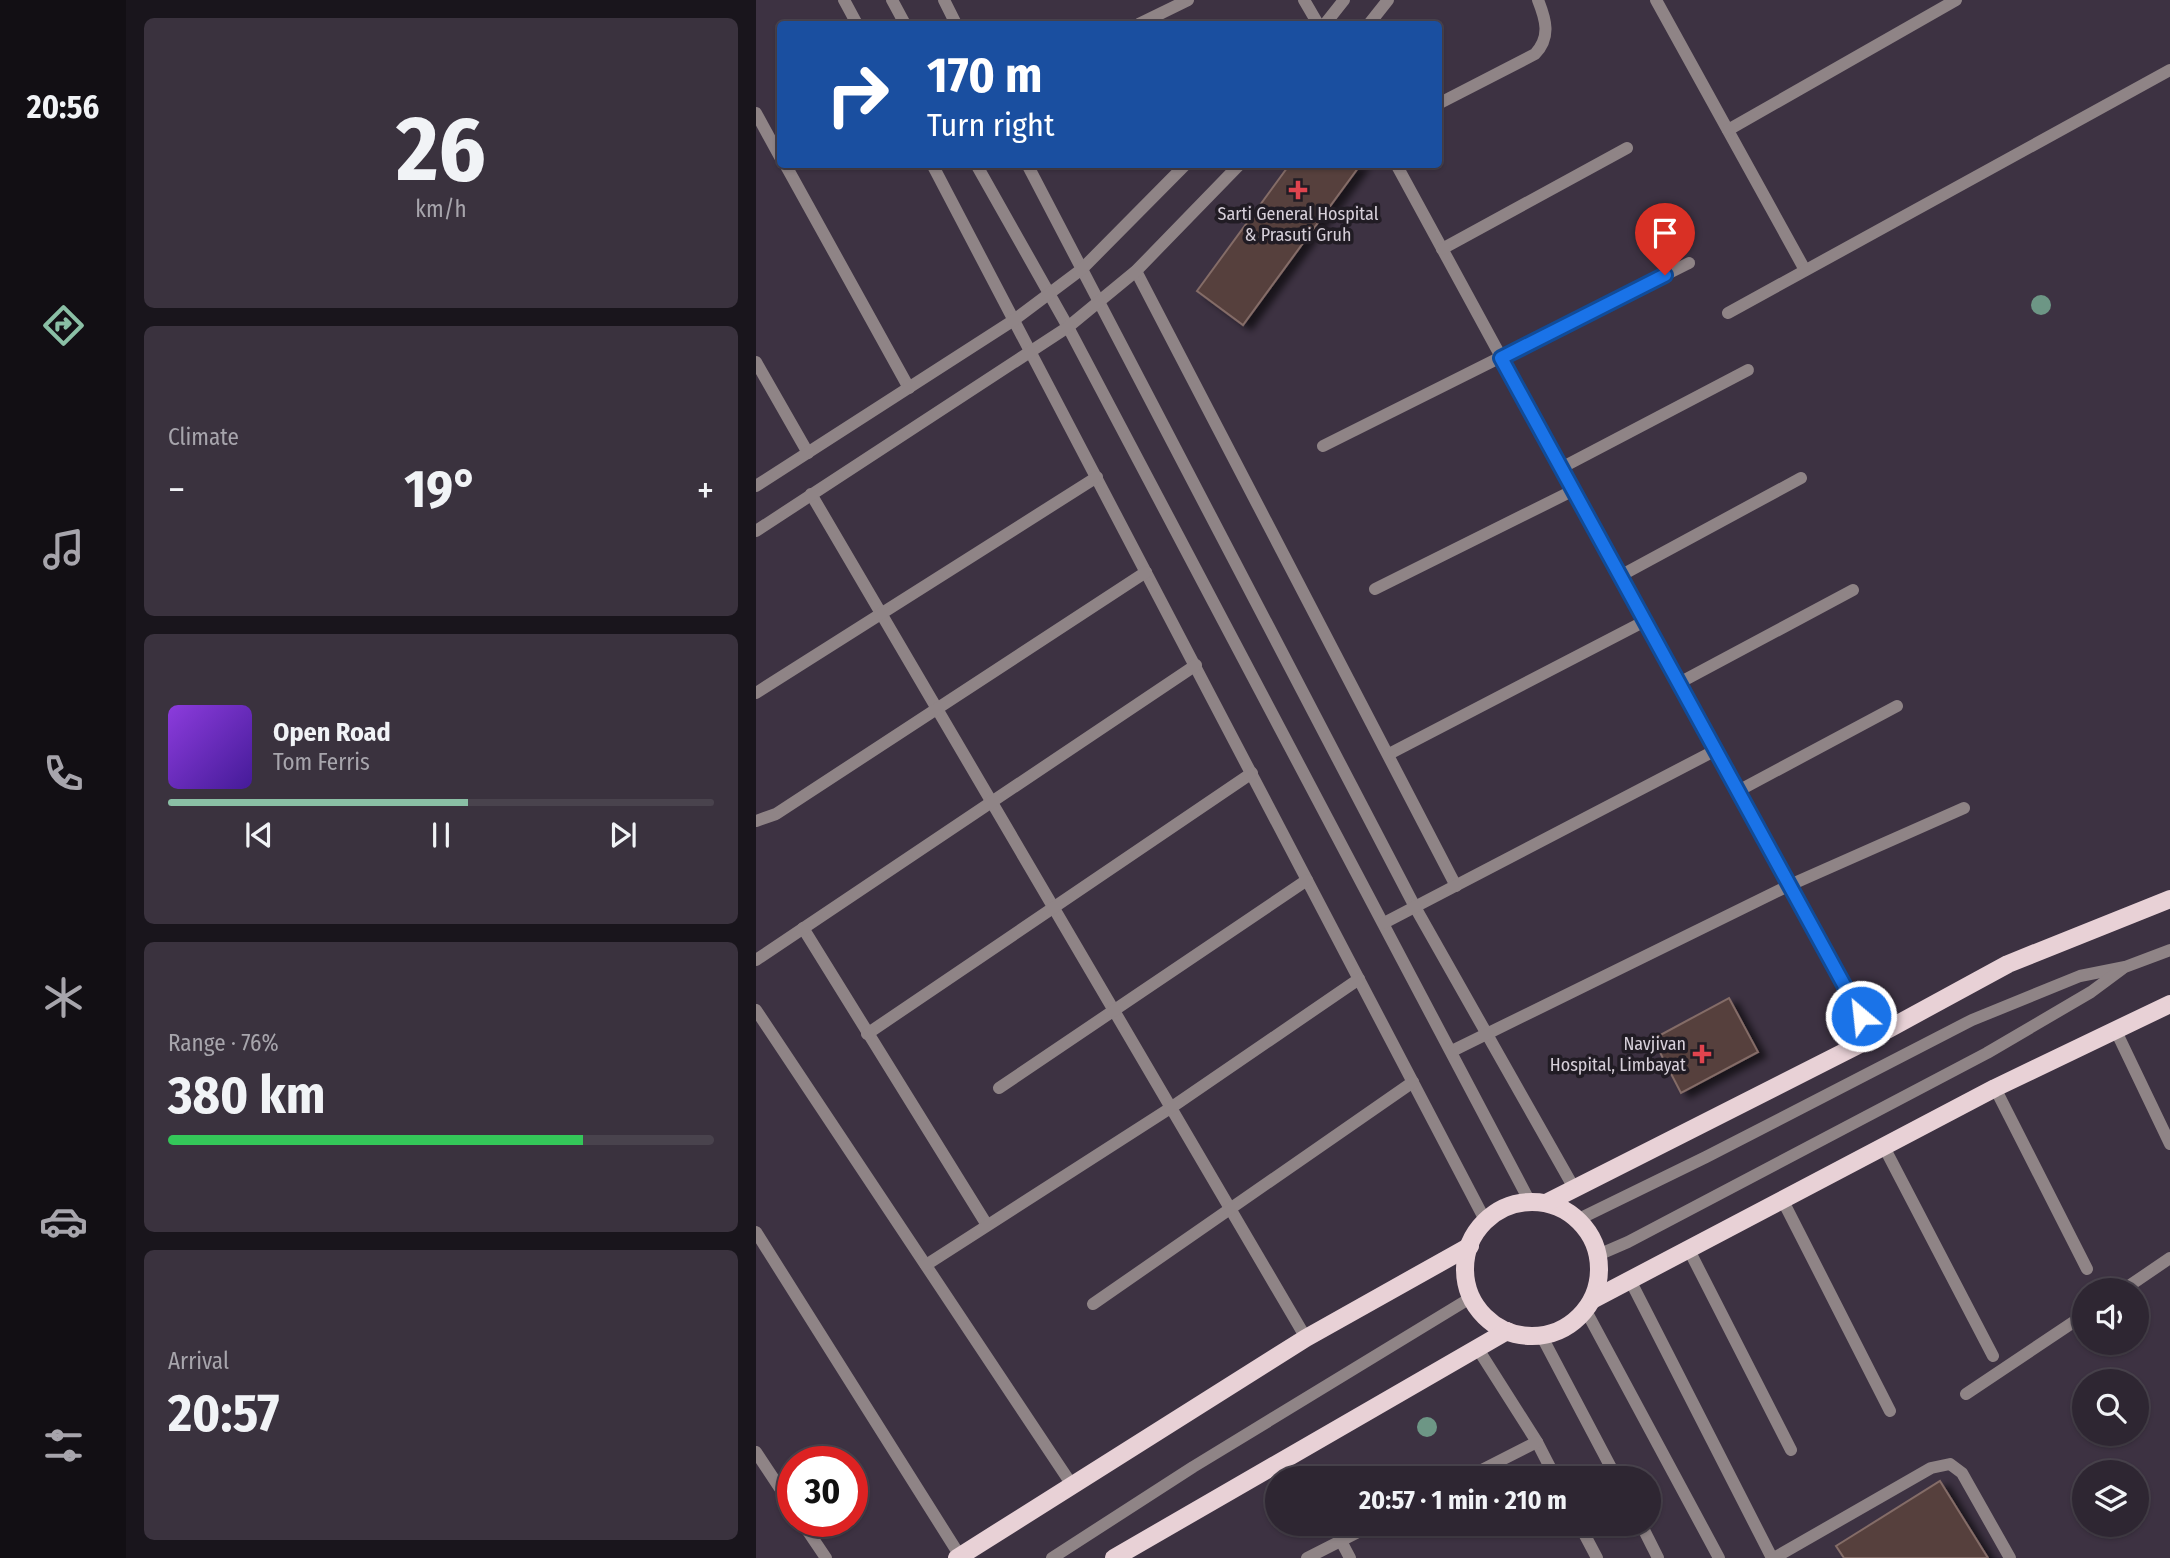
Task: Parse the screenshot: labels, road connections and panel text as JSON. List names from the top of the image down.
{
  "places": {
    "health": ["Sarti General Hospital & Prasuti Gruh", "Navjivan Hospital, Limbayat"]
  },
  "page": {
    "tabs": "20:56",
    "tile": [
      ["26", "km/h"],
      "Climate",
      ["Range · 76%", "380 km"],
      ["Arrival", "20:57"]
    ],
    "turn": ["170 m", "Turn right"],
    "heat": ["−", "19°", "+"],
    "song": ["Open Road", "Tom Ferris"],
    "limit": "30",
    "trip": "20:57 · 1 min · 210 m"
  }
}
